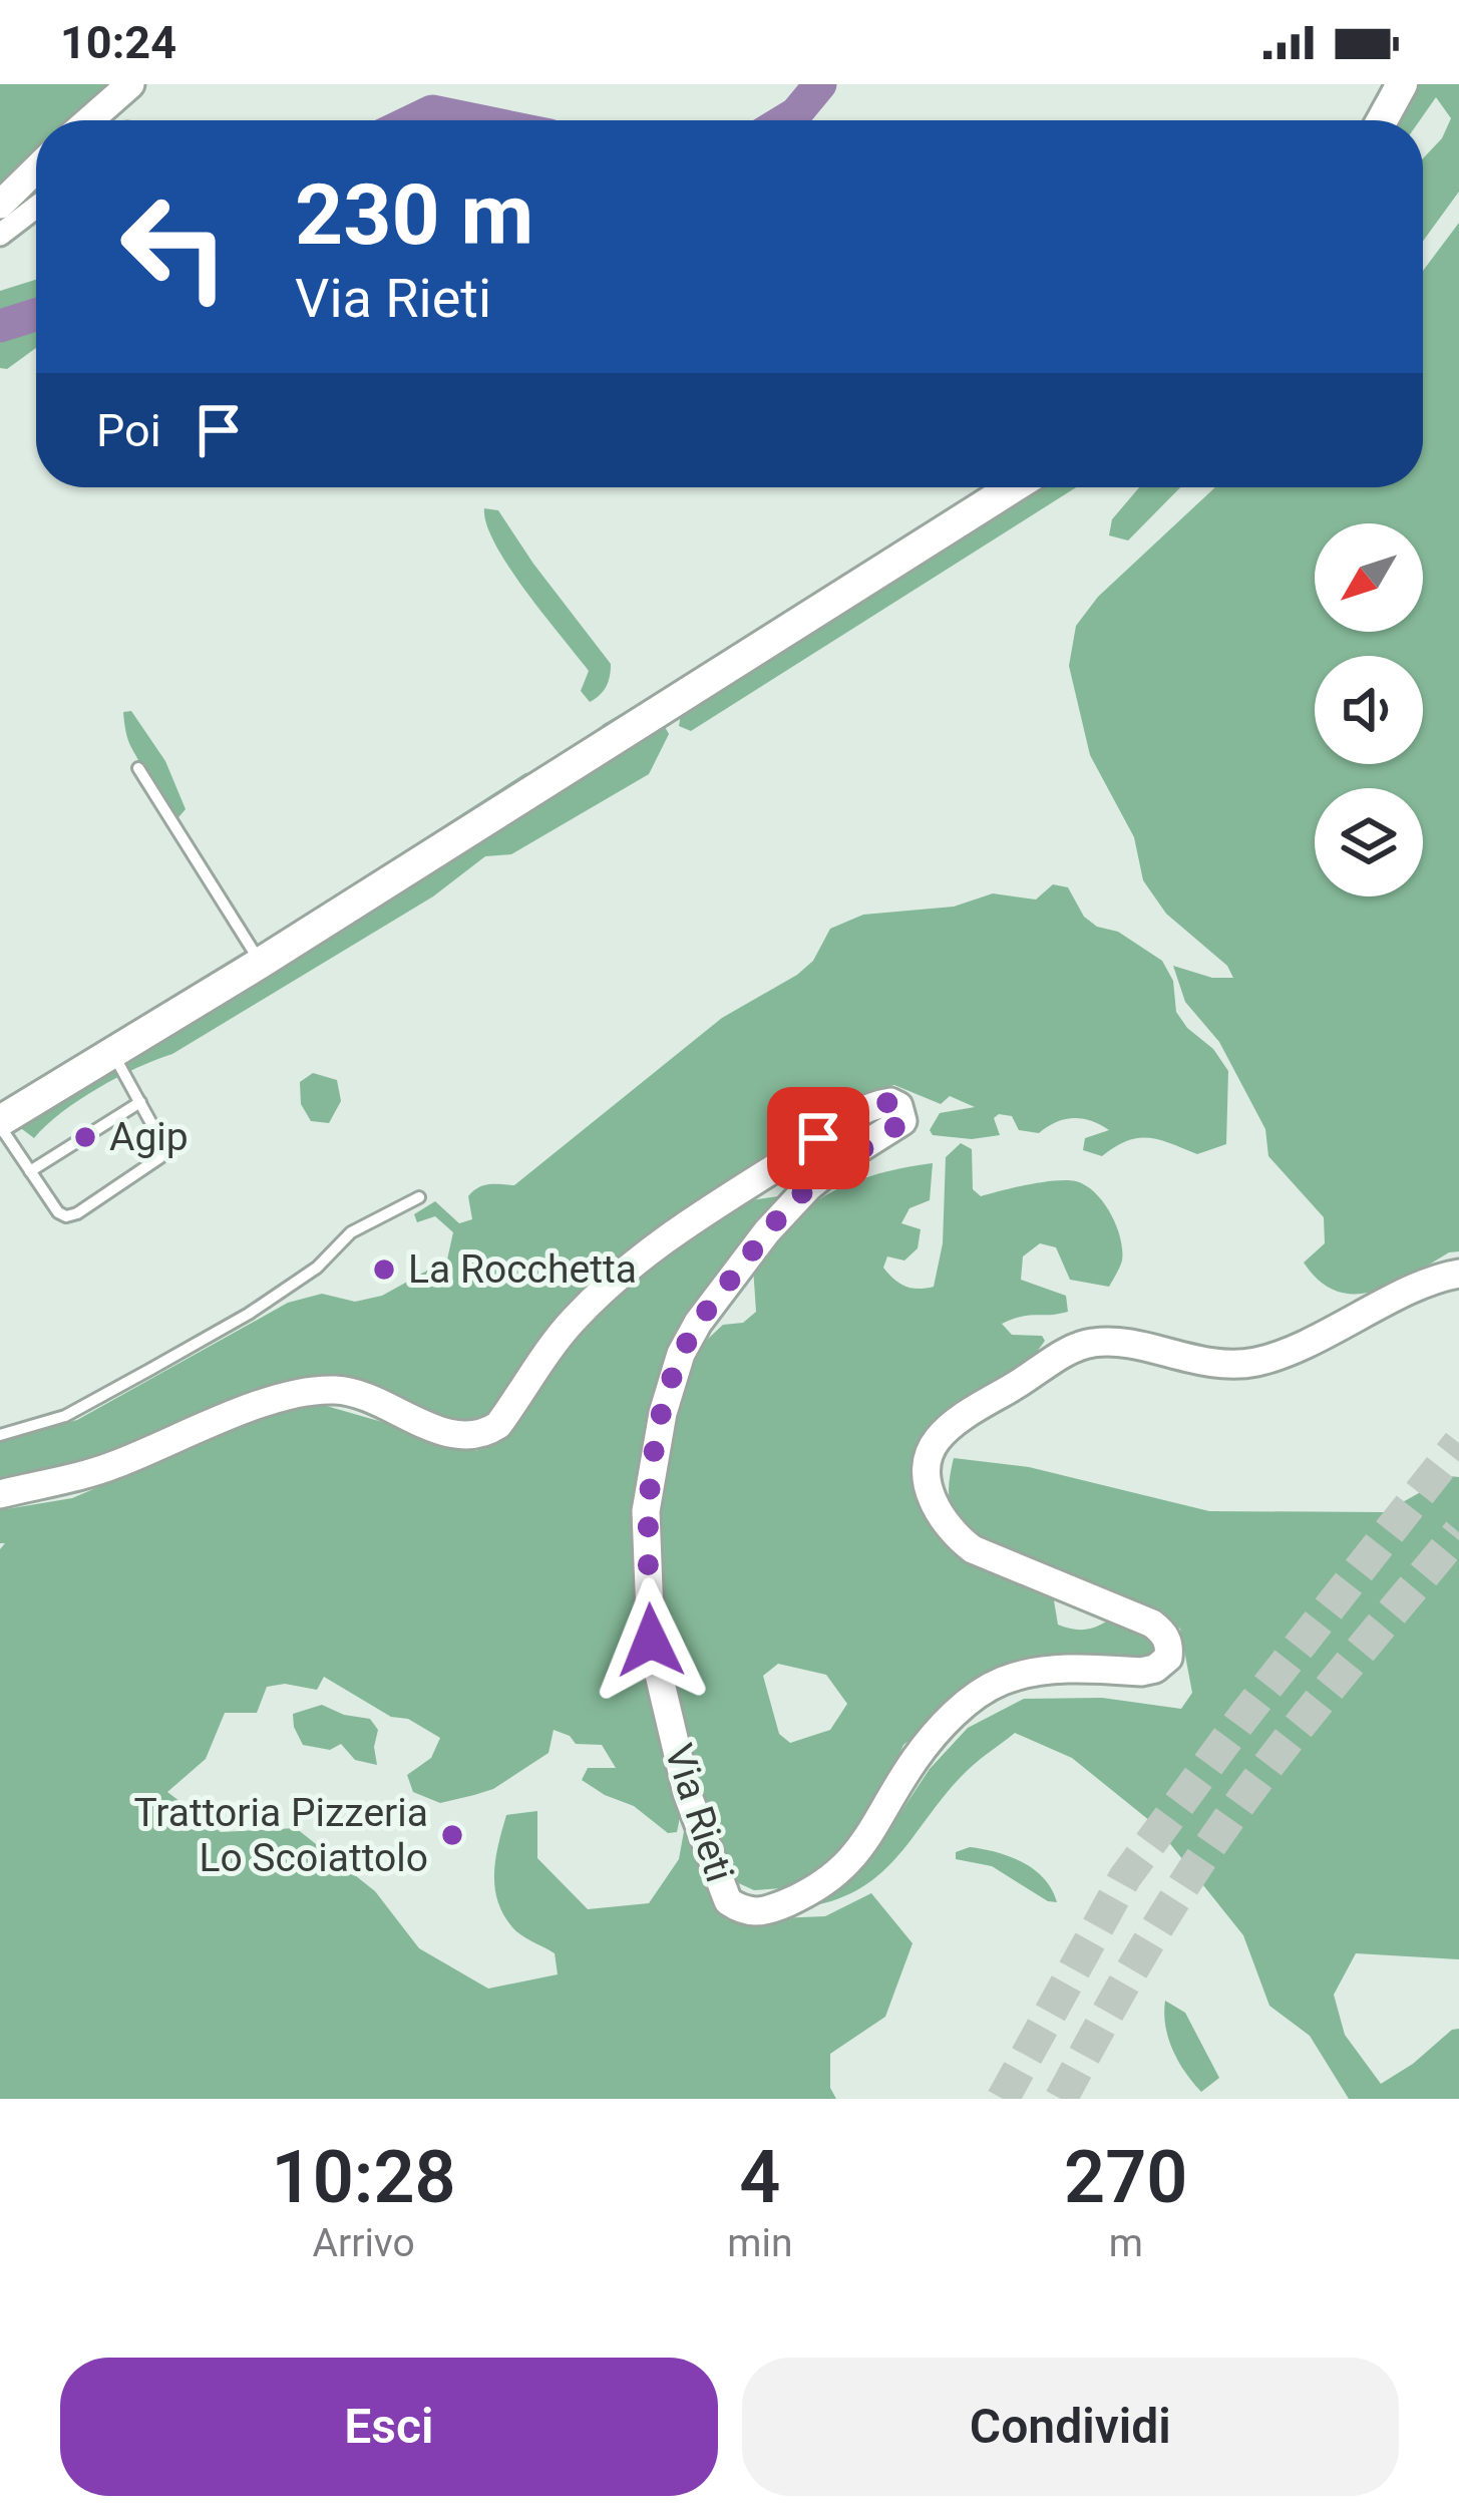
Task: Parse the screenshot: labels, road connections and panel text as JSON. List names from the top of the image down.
{
  "streets": {
    "street": ["Via Rieti"]
  },
  "places": ["Agip", "La Rocchetta", "Trattoria Pizzeria Lo Scoiattolo"],
  "north": "bottom left",
  "page": {
    "status": "10:24",
    "turn": ["230 m", "Via Rieti"],
    "then": "Poi",
    "eta": [
      "10:28",
      "Arrivo",
      "4",
      "min",
      "270",
      "m"
    ],
    "buttons": ["Esci", "Condividi"]
  }
}
